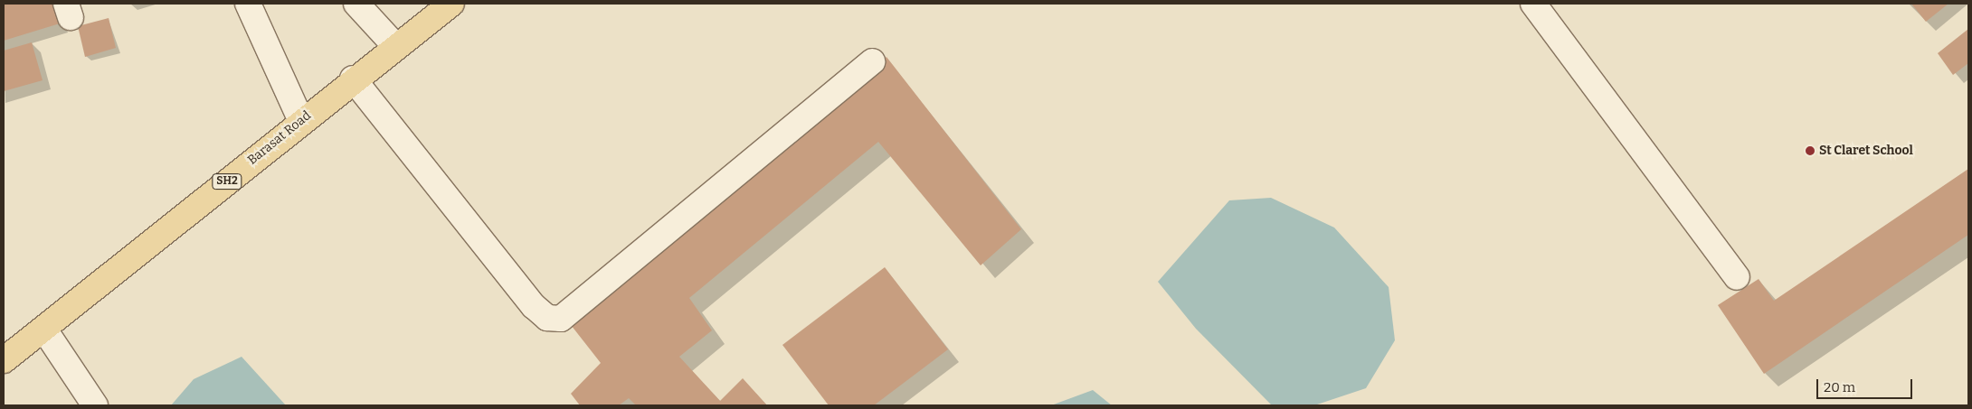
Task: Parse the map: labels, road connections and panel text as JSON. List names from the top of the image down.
{
  "streets": {
    "main road": ["Barasat Road", "SH2"]
  },
  "places": ["St Claret School"],
  "scale_bar": "20 m"
}
